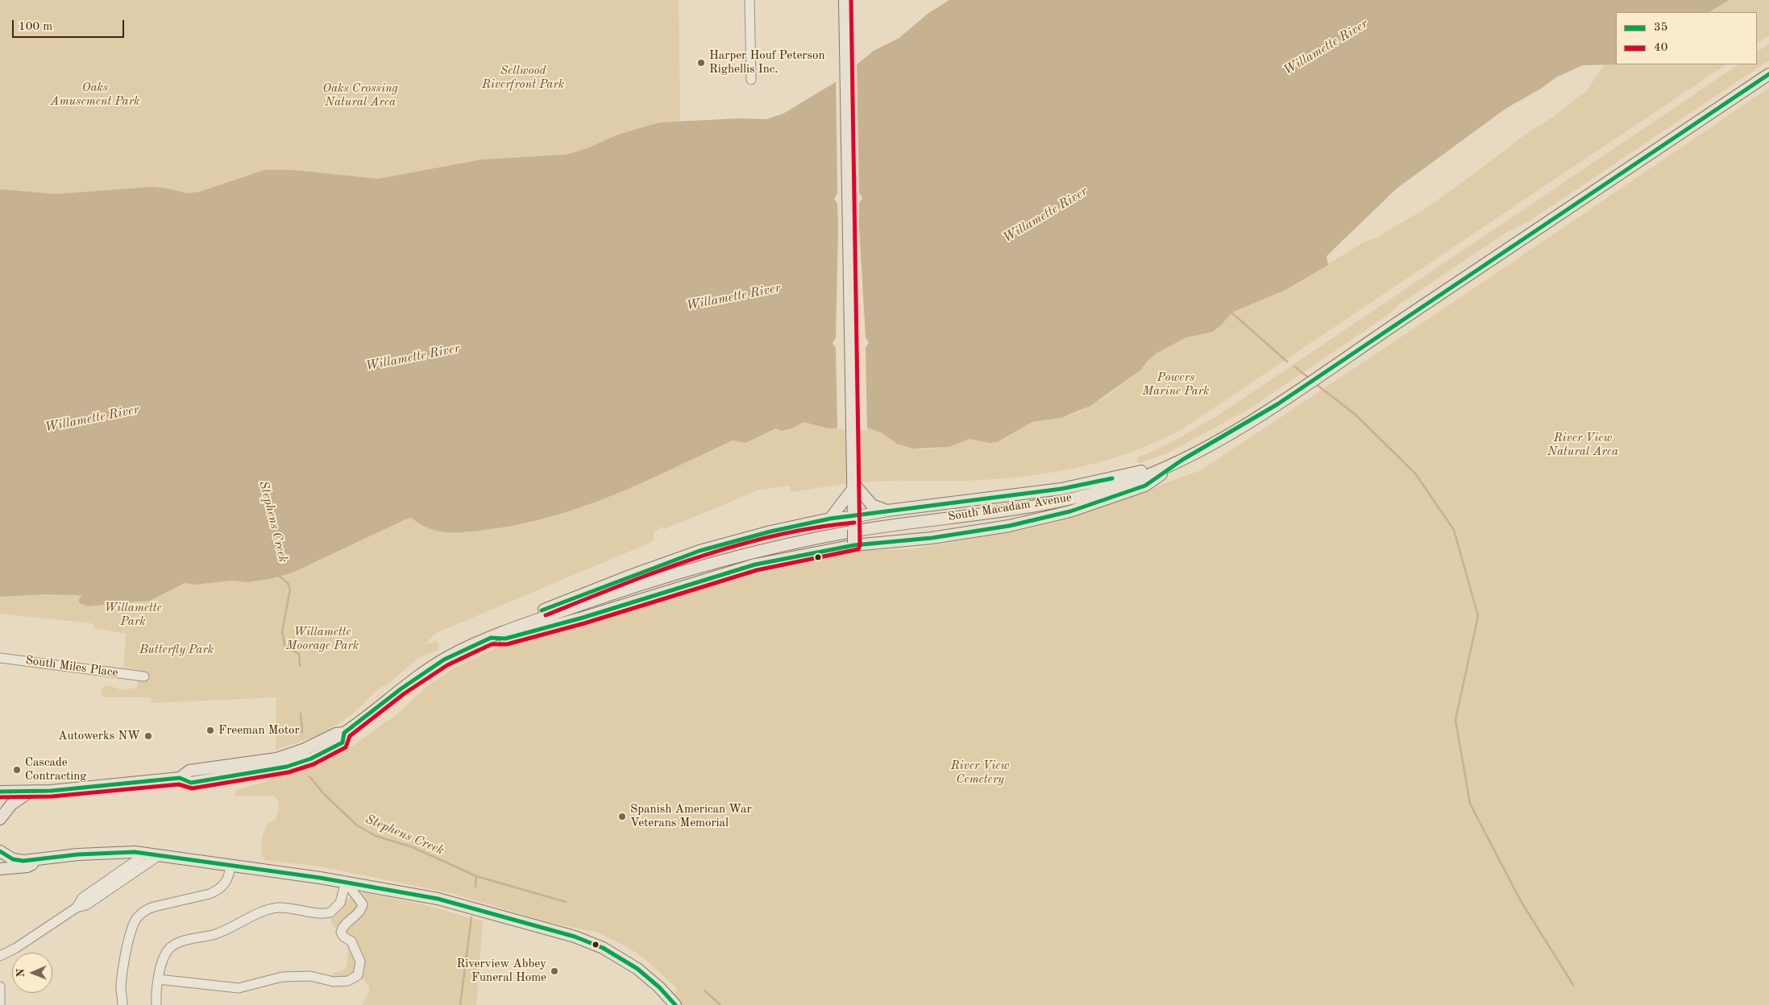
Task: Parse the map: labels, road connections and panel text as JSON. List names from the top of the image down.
{
  "streets": {
    "main road": ["South Macadam Avenue"],
    "street": ["South Miles Place"]
  },
  "water": ["Willamette River", "Stephens Creek"],
  "parks": [
    "Sellwood Riverfront Park",
    "Oaks Amusement Park",
    "Oaks Crossing Natural Area",
    "Powers Marine Park",
    "River View Natural Area",
    "Willamette Park",
    "Willamette Moorage Park",
    "Butterfly Park",
    "River View Cemetery"
  ],
  "places": [
    "Harper Houf Peterson Righellis Inc.",
    "Freeman Motor",
    "Autowerks NW",
    "Cascade Contracting",
    "Spanish American War Veterans Memorial",
    "Riverview Abbey Funeral Home"
  ],
  "lines": ["transit line 40", "transit line 35"],
  "legend": ["35", "40"],
  "scale_bar": "100 m",
  "north": "left"
}
